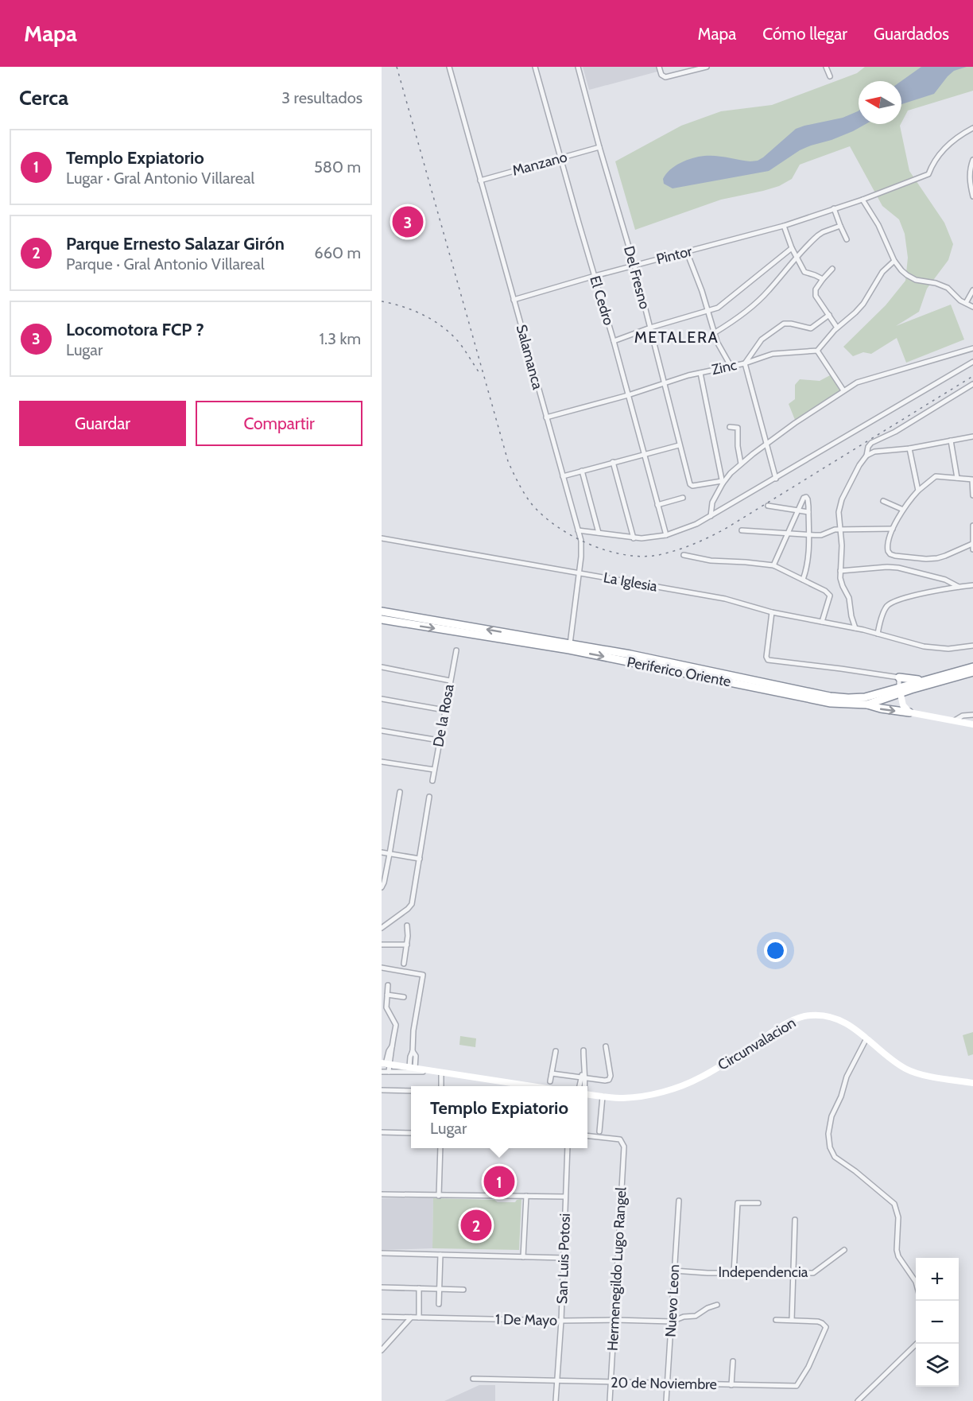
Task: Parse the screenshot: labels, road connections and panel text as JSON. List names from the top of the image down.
{
  "streets": {
    "highway": ["Periferico Oriente"],
    "street": [
      "Manzano",
      "Pintor",
      "Del Fresno",
      "El Cedro",
      "Salamanca",
      "Zinc",
      "La Iglesia",
      "De la Rosa",
      "Circunvalacion",
      "San Luis Potosi",
      "Hermenegildo Lugo Rangel",
      "Independencia",
      "Nuevo Leon",
      "1 De Mayo",
      "20 de Noviembre"
    ]
  },
  "crossings": [
    ["Manzano", "Del Fresno"],
    ["Manzano", "El Cedro"],
    ["Manzano", "Salamanca"],
    ["Pintor", "Del Fresno"],
    ["Pintor", "El Cedro"],
    ["Pintor", "Salamanca"],
    ["Del Fresno", "Zinc"],
    ["El Cedro", "Zinc"],
    ["Salamanca", "Zinc"],
    ["Salamanca", "La Iglesia"],
    ["Salamanca", "Periferico Oriente"],
    ["San Luis Potosi", "1 De Mayo"],
    ["San Luis Potosi", "20 de Noviembre"],
    ["Hermenegildo Lugo Rangel", "1 De Mayo"],
    ["Hermenegildo Lugo Rangel", "20 de Noviembre"],
    ["Independencia", "Nuevo Leon"],
    ["Nuevo Leon", "1 De Mayo"],
    ["Nuevo Leon", "20 de Noviembre"]
  ],
  "districts": ["METALERA"],
  "north": "left",
  "page": {
    "header": "Mapa",
    "nav": ["Mapa", "Cómo llegar", "Guardados"],
    "heading": ["Cerca", "3 resultados"],
    "list": [
      {
        "mark": "1",
        "name": "Templo Expiatorio",
        "note": "Lugar · Gral Antonio Villareal",
        "value": "580 m"
      },
      {
        "mark": "2",
        "name": "Parque Ernesto Salazar Girón",
        "note": "Parque · Gral Antonio Villareal",
        "value": "660 m"
      },
      {
        "mark": "3",
        "name": "Locomotora FCP ?",
        "note": "Lugar",
        "value": "1.3 km"
      }
    ],
    "pins": ["3", "1", "2"],
    "buttons": ["Guardar", "Compartir"],
    "popup": ["Templo Expiatorio", "Lugar"],
    "map_buttons": ["+", "−"]
  }
}
